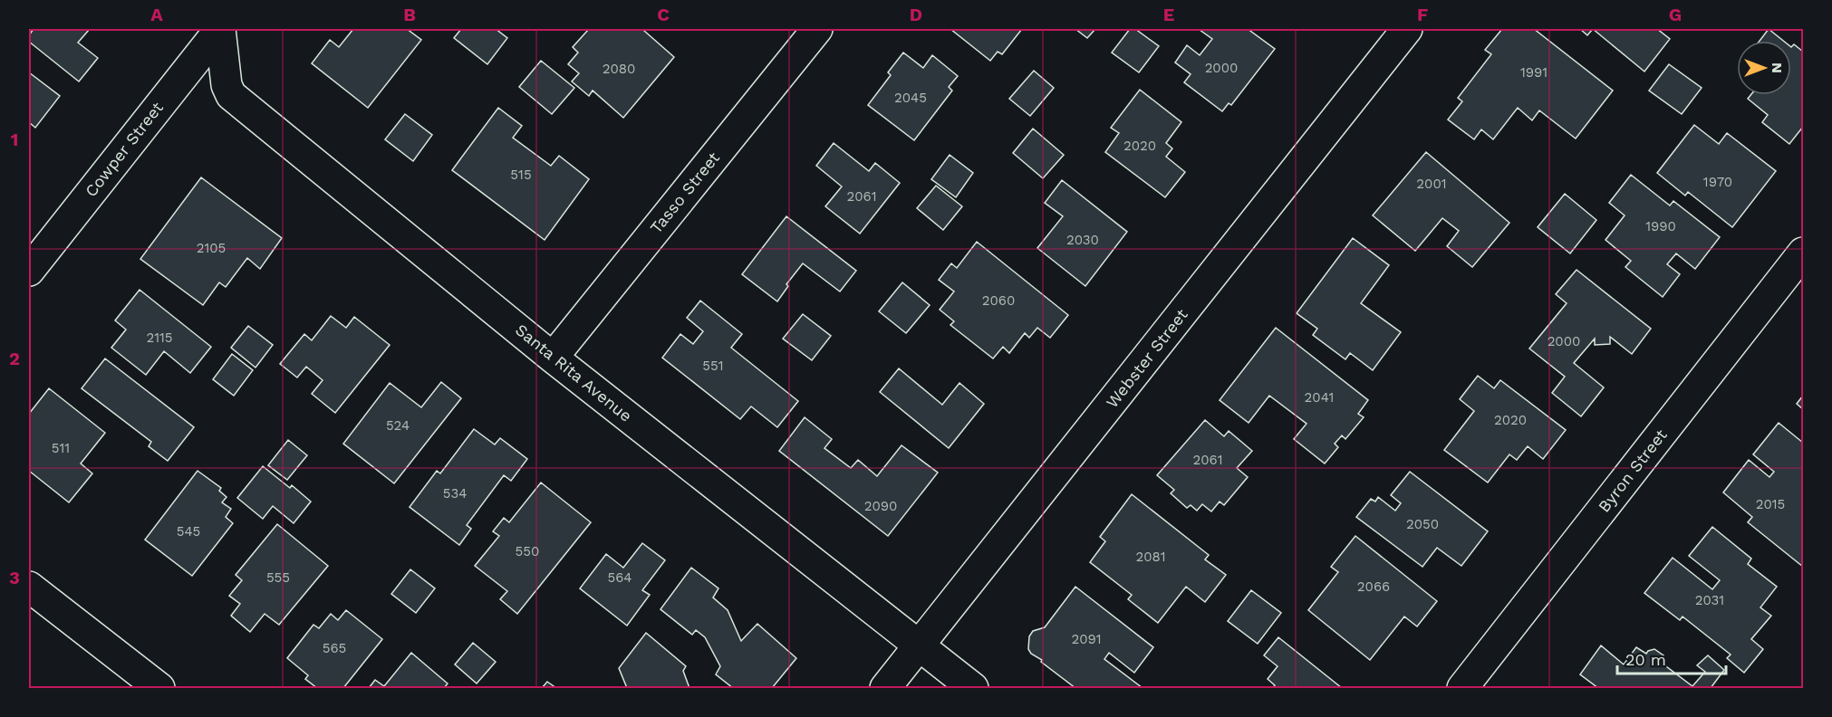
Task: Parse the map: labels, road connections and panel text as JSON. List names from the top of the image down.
{
  "streets": {
    "street": [
      "Cowper Street",
      "Tasso Street",
      "Webster Street",
      "Santa Rita Avenue",
      "Byron Street"
    ]
  },
  "crossings": [
    ["Cowper Street", "Santa Rita Avenue"],
    ["Tasso Street", "Santa Rita Avenue"],
    ["Webster Street", "Santa Rita Avenue"]
  ],
  "house_numbers": [
    "2000",
    "2080",
    "1991",
    "2045",
    "2020",
    "515",
    "1970",
    "2001",
    "2061",
    "1990",
    "2030",
    "2105",
    "2060",
    "2115",
    "2000",
    "551",
    "2041",
    "2020",
    "524",
    "511",
    "2061",
    "534",
    "2015",
    "2090",
    "2050",
    "545",
    "550",
    "2081",
    "555",
    "564",
    "2066",
    "2031",
    "2091",
    "565"
  ],
  "scale_bar": "20 m",
  "north": "right",
  "grid": {
    "columns": [
      "A",
      "B",
      "C",
      "D",
      "E",
      "F",
      "G"
    ],
    "rows": ["1", "2", "3"]
  }
}
